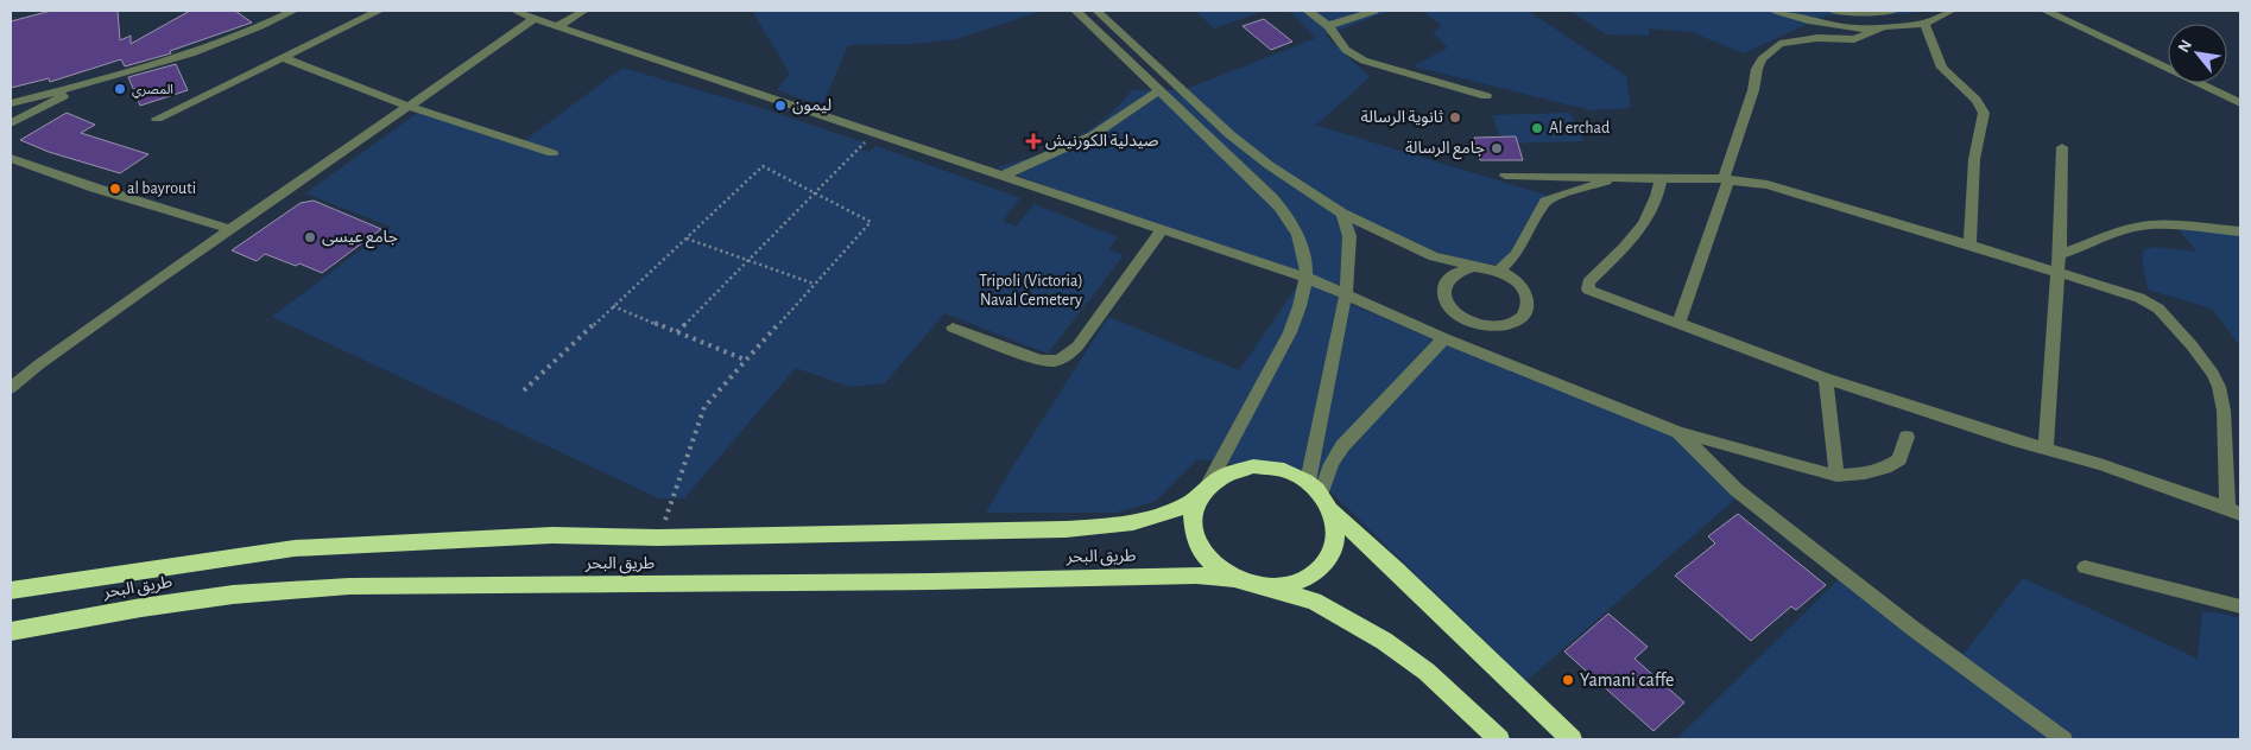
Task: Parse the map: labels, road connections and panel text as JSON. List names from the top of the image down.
{
  "streets": {
    "highway": ["طريق البحر"]
  },
  "parks": ["Tripoli (Victoria) Naval Cemetery"],
  "places": {
    "other": [
      "المصري",
      "ليمون",
      "ثانوية الرسالة",
      "Al erchad",
      "جامع الرسالة",
      "al bayrouti",
      "جامع عيسى",
      "Yamani caffe"
    ],
    "health": ["صيدلية الكورنيش"]
  },
  "north": "top left"
}
